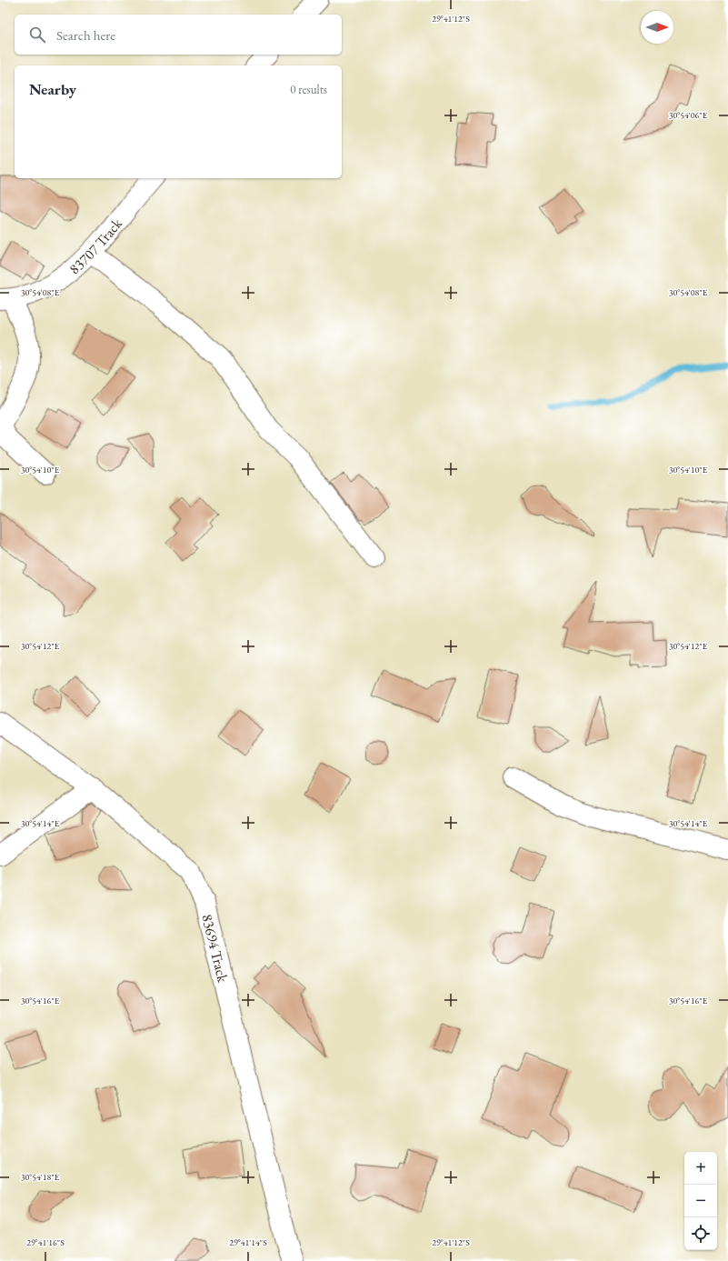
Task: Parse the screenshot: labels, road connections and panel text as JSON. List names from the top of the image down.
{
  "streets": {
    "street": ["83707 Track", "83694 Track"]
  },
  "north": "right",
  "page": {
    "search": "Search here",
    "heading": ["Nearby", "0 results"],
    "map_buttons": ["+", "−"]
  },
  "coordinates": [
    "29°41'12\"S",
    "30°54'06\"E",
    "30°54'08\"E",
    "30°54'10\"E",
    "30°54'12\"E",
    "30°54'14\"E",
    "30°54'16\"E",
    "30°54'18\"E",
    "29°41'16\"S",
    "29°41'14\"S"
  ]
}
